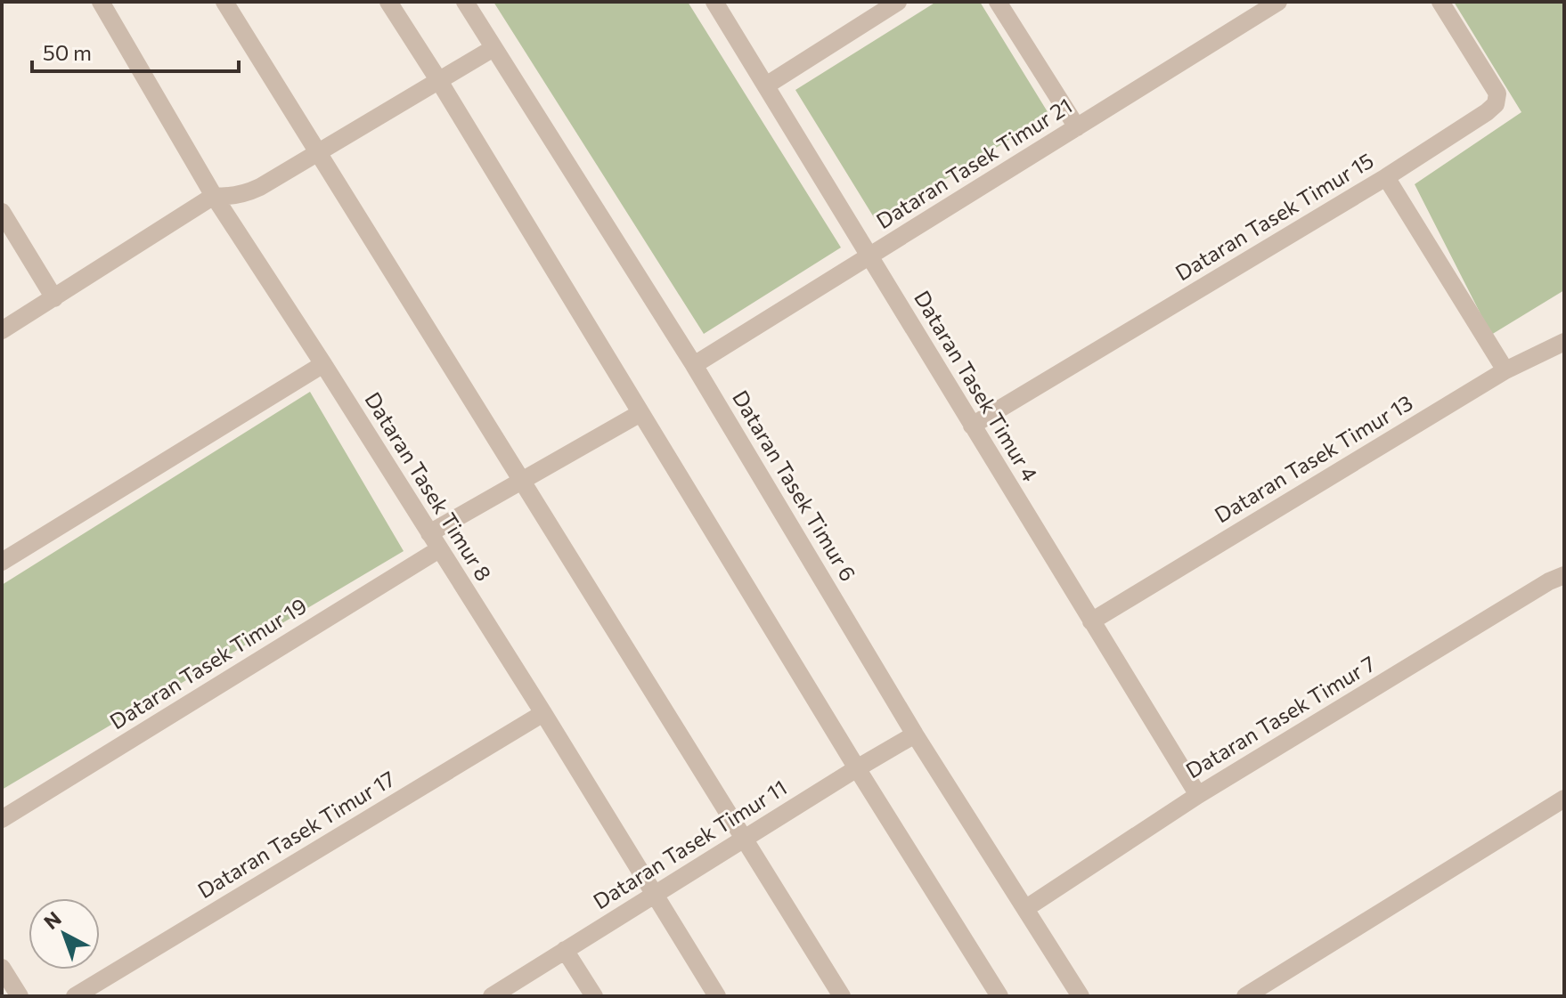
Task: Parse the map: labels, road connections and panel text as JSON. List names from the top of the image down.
{
  "streets": {
    "street": [
      "Dataran Tasek Timur 21",
      "Dataran Tasek Timur 15",
      "Dataran Tasek Timur 4",
      "Dataran Tasek Timur 13",
      "Dataran Tasek Timur 6",
      "Dataran Tasek Timur 8",
      "Dataran Tasek Timur 19",
      "Dataran Tasek Timur 7",
      "Dataran Tasek Timur 17",
      "Dataran Tasek Timur 11"
    ]
  },
  "crossings": [
    ["Dataran Tasek Timur 21", "Dataran Tasek Timur 4"],
    ["Dataran Tasek Timur 21", "Dataran Tasek Timur 6"],
    ["Dataran Tasek Timur 15", "Dataran Tasek Timur 4"],
    ["Dataran Tasek Timur 4", "Dataran Tasek Timur 13"],
    ["Dataran Tasek Timur 4", "Dataran Tasek Timur 7"],
    ["Dataran Tasek Timur 6", "Dataran Tasek Timur 7"],
    ["Dataran Tasek Timur 6", "Dataran Tasek Timur 11"],
    ["Dataran Tasek Timur 8", "Dataran Tasek Timur 19"],
    ["Dataran Tasek Timur 8", "Dataran Tasek Timur 17"],
    ["Dataran Tasek Timur 8", "Dataran Tasek Timur 11"]
  ],
  "scale_bar": "50 m",
  "north": "top left"
}
